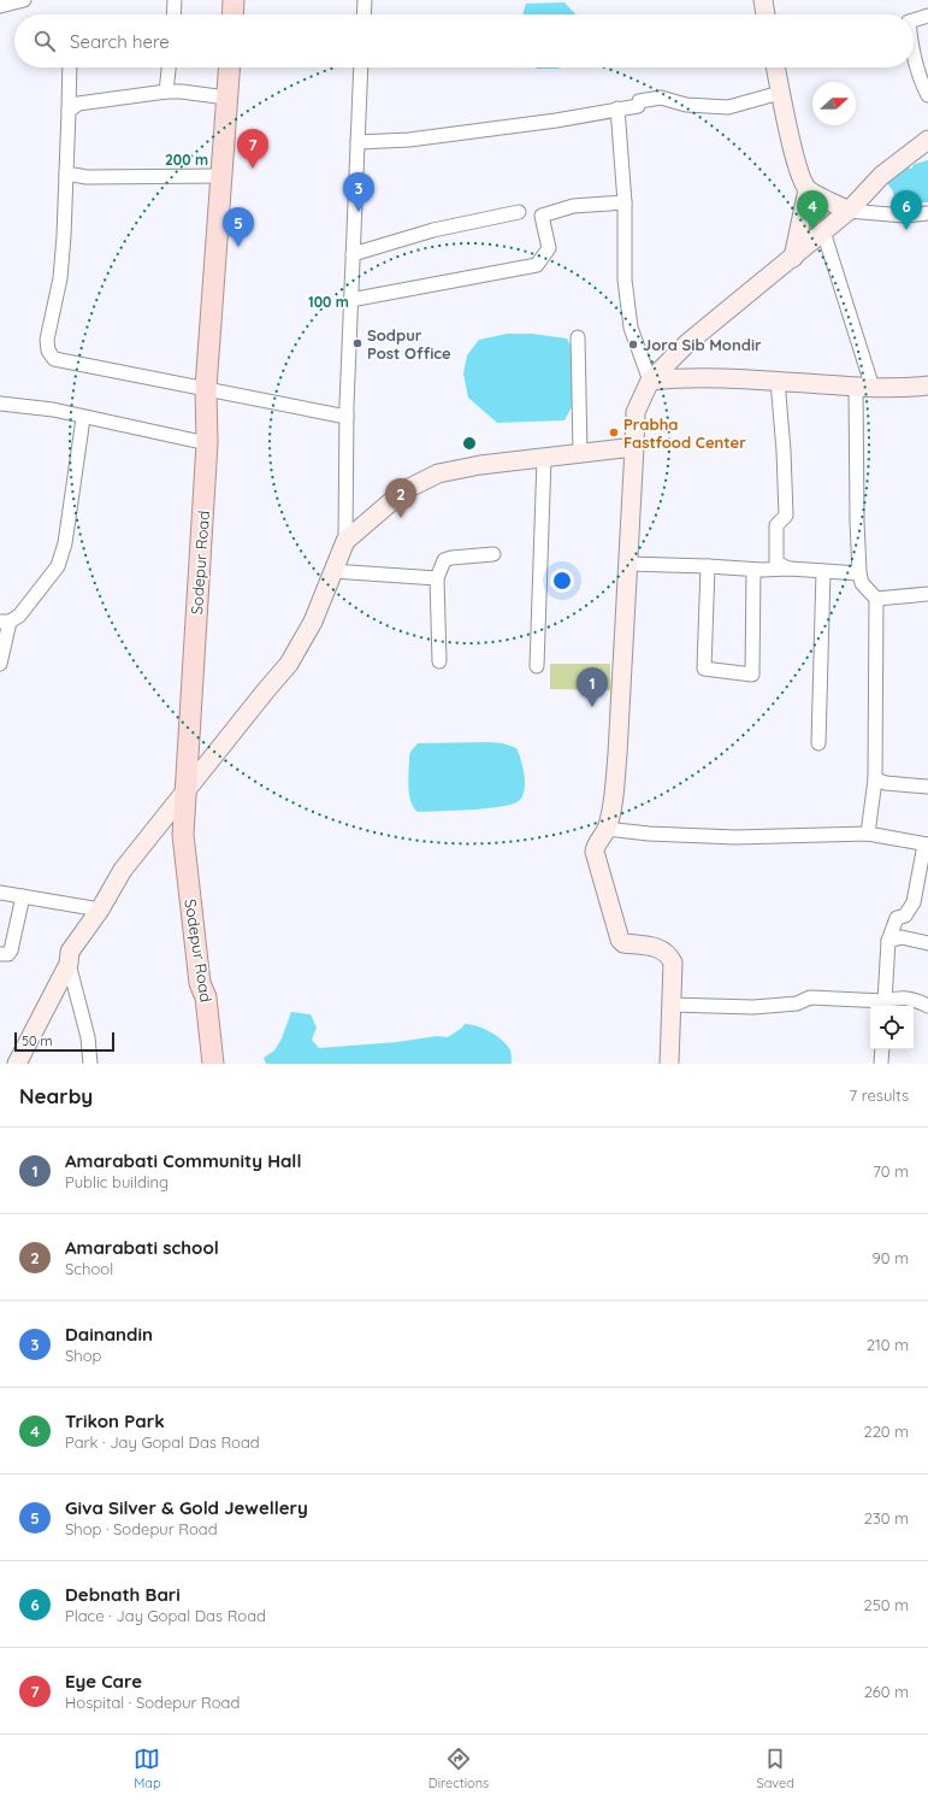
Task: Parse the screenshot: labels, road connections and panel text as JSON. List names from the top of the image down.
{
  "streets": {
    "main road": ["Sodepur Road"]
  },
  "places": ["Sodpur Post Office", "Jora Sib Mondir", "Prabha Fastfood Center"],
  "scale_bar": "50 m",
  "north": "right",
  "page": {
    "search": "Search here",
    "pins": [
      "7",
      "3",
      "4",
      "6",
      "5",
      "2",
      "1"
    ],
    "scale": "50 m",
    "heading": ["Nearby", "7 results"],
    "list": [
      {
        "mark": "1",
        "name": "Amarabati Community Hall",
        "note": "Public building",
        "value": "70 m"
      },
      {
        "mark": "2",
        "name": "Amarabati school",
        "note": "School",
        "value": "90 m"
      },
      {
        "mark": "3",
        "name": "Dainandin",
        "note": "Shop",
        "value": "210 m"
      },
      {
        "mark": "4",
        "name": "Trikon Park",
        "note": "Park · Jay Gopal Das Road",
        "value": "220 m"
      },
      {
        "mark": "5",
        "name": "Giva Silver & Gold Jewellery",
        "note": "Shop · Sodepur Road",
        "value": "230 m"
      },
      {
        "mark": "6",
        "name": "Debnath Bari",
        "note": "Place · Jay Gopal Das Road",
        "value": "250 m"
      },
      {
        "mark": "7",
        "name": "Eye Care",
        "note": "Hospital · Sodepur Road",
        "value": "260 m"
      }
    ],
    "nav": ["Map", "Directions", "Saved"]
  },
  "rings": ["200 m", "100 m"]
}
